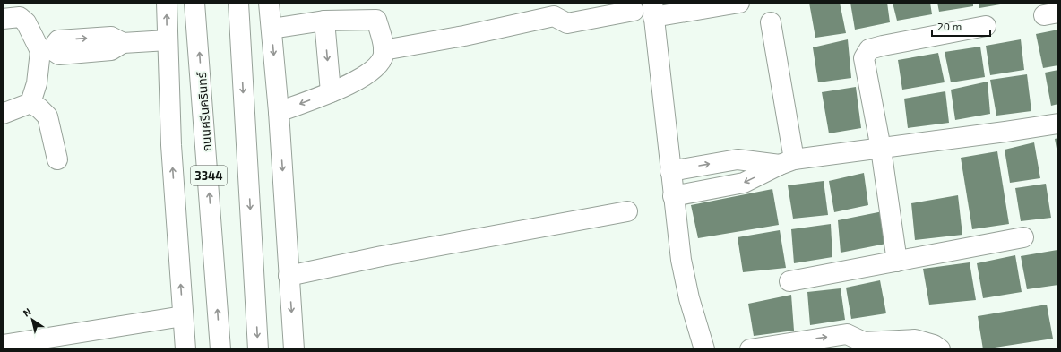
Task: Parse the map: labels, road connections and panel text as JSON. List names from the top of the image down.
{
  "streets": {
    "street": ["ถนนศรีนครินทร์", "3344"]
  },
  "scale_bar": "20 m",
  "north": "top left"
}
